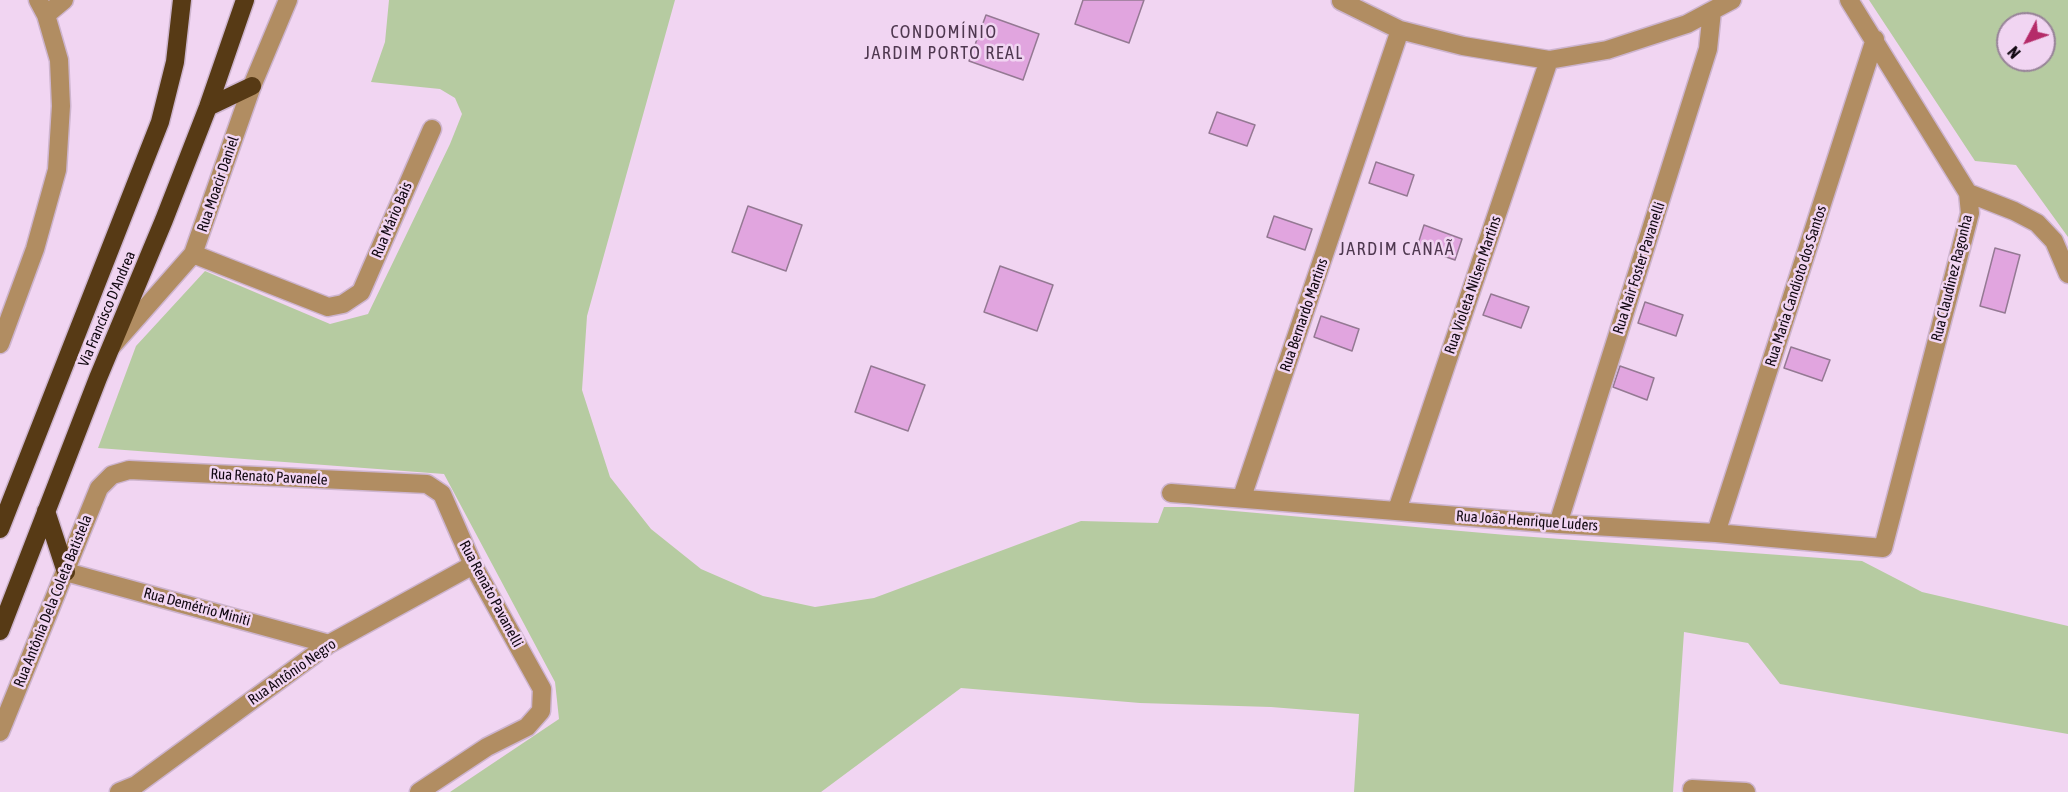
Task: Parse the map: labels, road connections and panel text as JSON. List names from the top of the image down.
{
  "streets": {
    "highway": ["Via Francisco D'Andrea"],
    "street": [
      "Rua Moacir Daniel",
      "Rua Mário Bais",
      "Rua Nair Foster Pavanelli",
      "Rua Claudinez Ragonha",
      "Rua Violeta Nilsen Martins",
      "Rua Maria Candioto dos Santos",
      "Rua Bernardo Martins",
      "Rua Renato Pavanele",
      "Rua João Henrique Luders",
      "Rua Renato Pavanelli",
      "Rua Antônia Dela Coleta Batistela",
      "Rua Demétrio Miniti",
      "Rua Antônio Negro"
    ]
  },
  "crossings": [
    ["Rua Moacir Daniel", "Rua Mário Bais"],
    ["Rua Moacir Daniel", "Via Francisco D'Andrea"],
    ["Rua Nair Foster Pavanelli", "Rua João Henrique Luders"],
    ["Rua Claudinez Ragonha", "Rua Maria Candioto dos Santos"],
    ["Rua Claudinez Ragonha", "Rua João Henrique Luders"],
    ["Rua Violeta Nilsen Martins", "Rua João Henrique Luders"],
    ["Rua Maria Candioto dos Santos", "Rua João Henrique Luders"],
    ["Rua Bernardo Martins", "Rua João Henrique Luders"],
    ["Rua Renato Pavanele", "Rua Renato Pavanelli"],
    ["Rua Renato Pavanele", "Rua Antônia Dela Coleta Batistela"],
    ["Rua Renato Pavanelli", "Rua Antônio Negro"],
    ["Rua Antônia Dela Coleta Batistela", "Rua Demétrio Miniti"],
    ["Rua Demétrio Miniti", "Rua Antônio Negro"]
  ],
  "districts": ["CONDOMÍNIO JARDIM PORTO REAL", "JARDIM CANAÃ"],
  "north": "bottom left"
}
